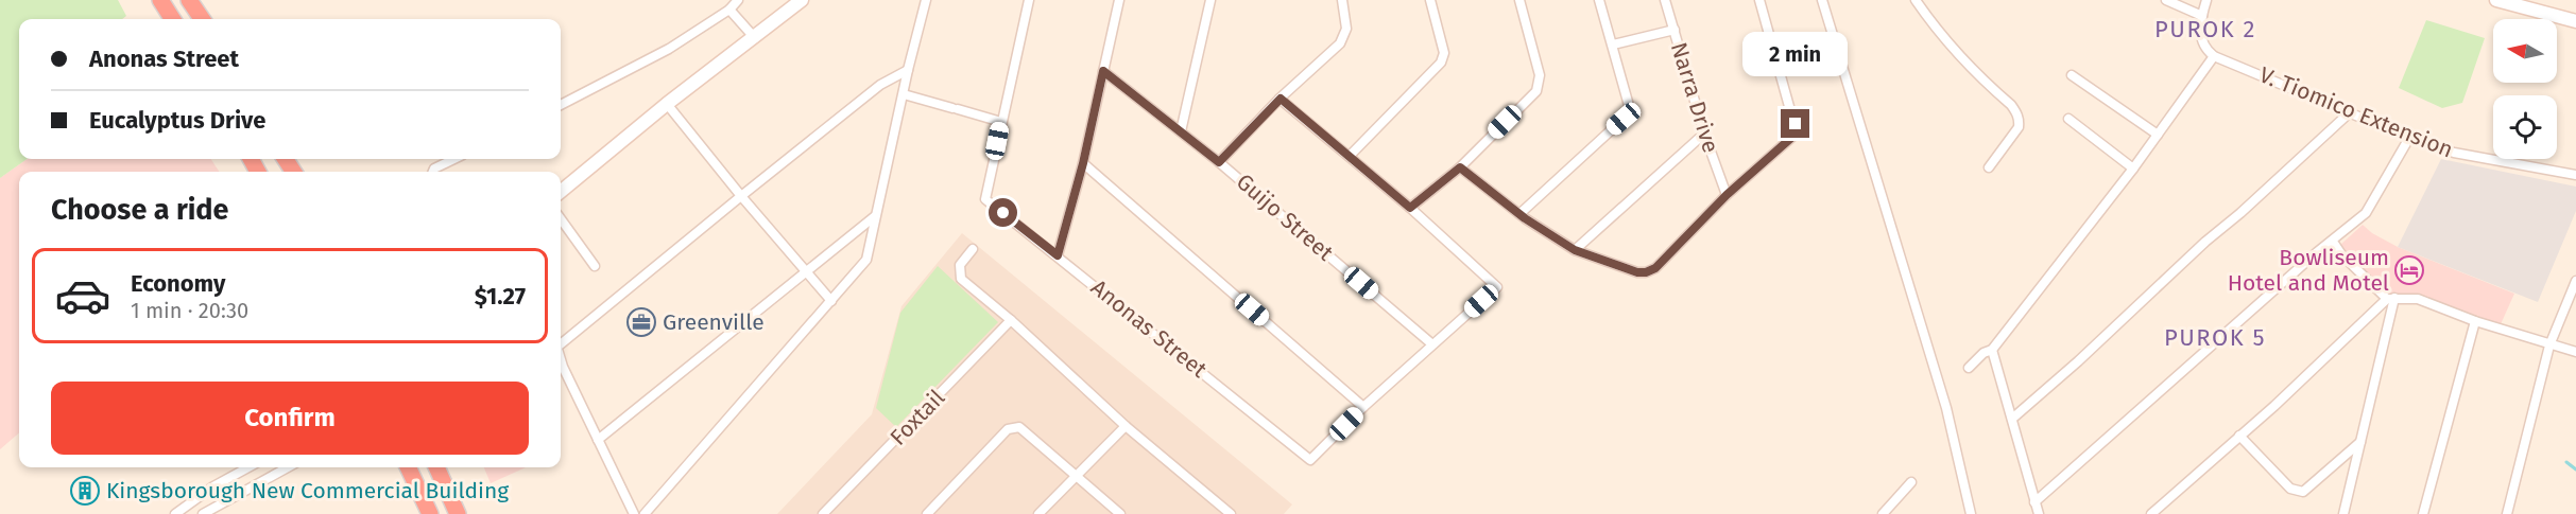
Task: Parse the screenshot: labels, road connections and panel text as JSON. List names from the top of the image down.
{
  "streets": {
    "street": [
      "Narra Drive",
      "V. Tiomico Extension",
      "Guijo Street",
      "Anonas Street",
      "Foxtail"
    ]
  },
  "districts": ["PUROK 2", "PUROK 5"],
  "places": {
    "hotel": ["Bowliseum Hotel and Motel"],
    "office": ["Greenville"],
    "building": ["Kingsborough New Commercial Building"]
  },
  "north": "left",
  "page": {
    "banner": ["Anonas Street", "Eucalyptus Drive"],
    "bubble": "2 min",
    "heading": "Choose a ride",
    "list": [
      {
        "name": "Economy",
        "note": "1 min · 20:30",
        "value": "$1.27"
      }
    ],
    "buttons": "Confirm"
  }
}
